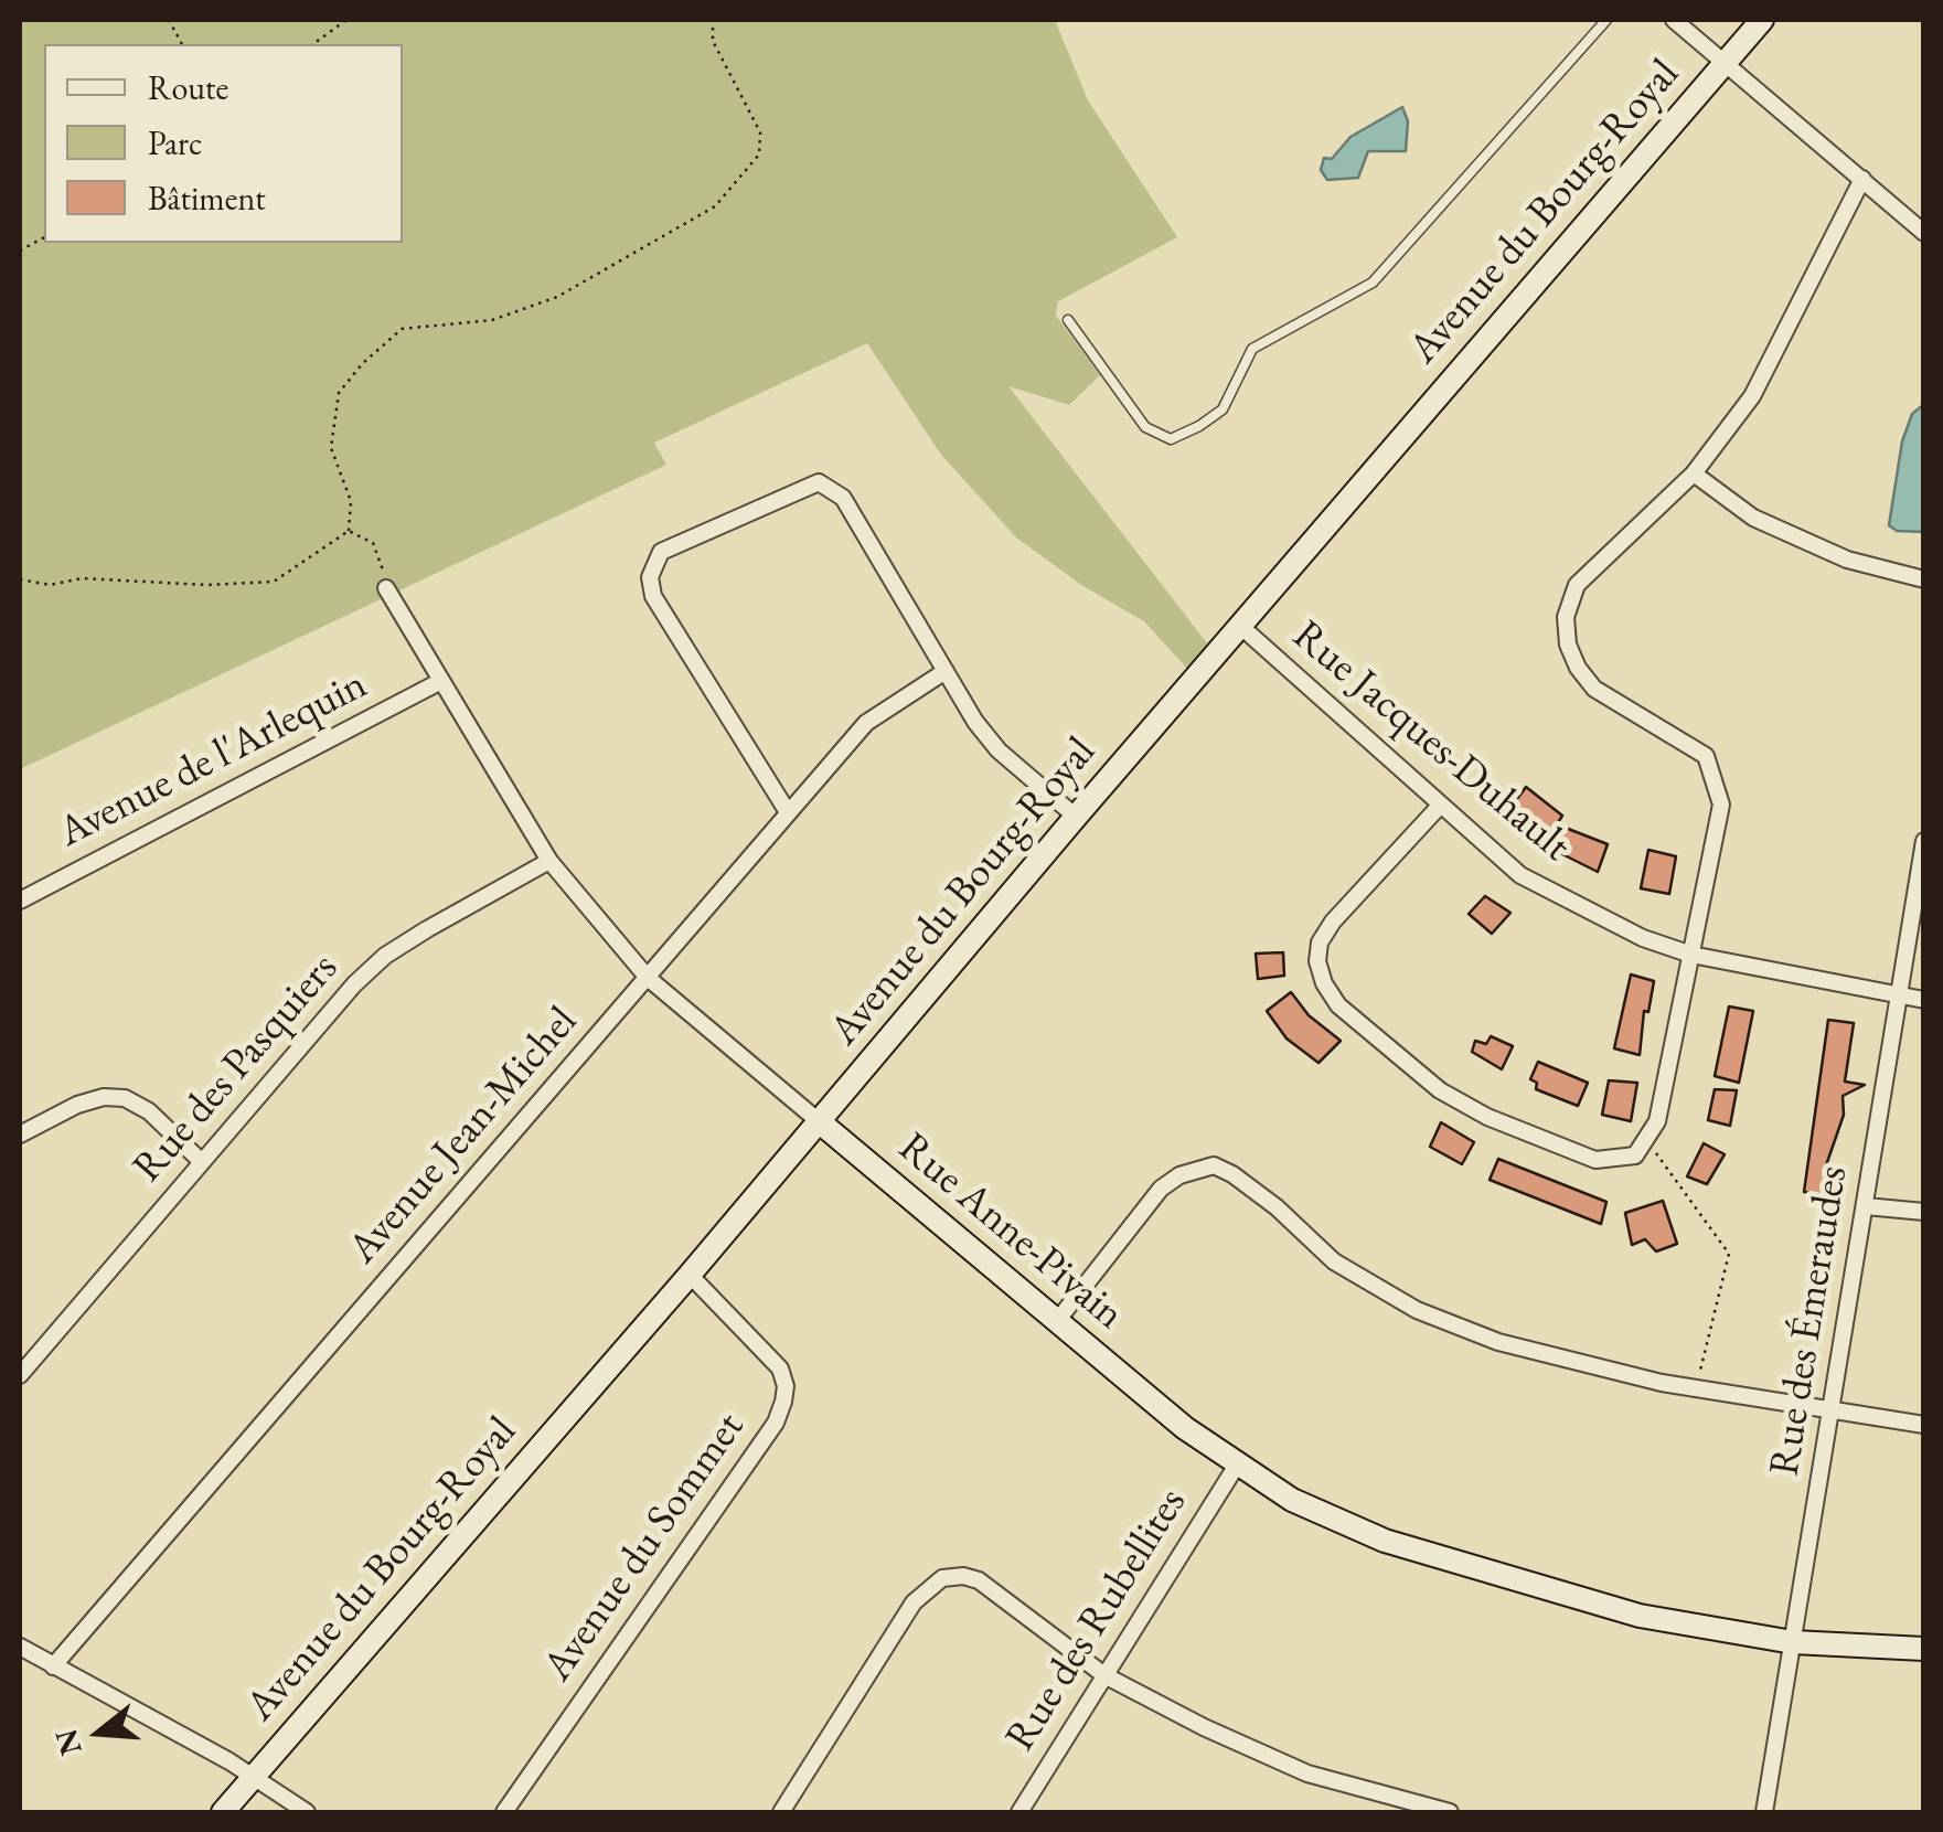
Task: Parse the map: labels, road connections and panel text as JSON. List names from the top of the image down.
{
  "streets": {
    "street": [
      "Avenue du Bourg-Royal",
      "Rue Jacques-Duhault",
      "Avenue de l'Arlequin",
      "Rue des Pasquiers",
      "Avenue Jean-Michel",
      "Rue Anne-Pivain",
      "Rue des Émeraudes",
      "Avenue du Sommet",
      "Rue des Rubellites"
    ]
  },
  "crossings": [
    ["Avenue du Bourg-Royal", "Rue Jacques-Duhault"],
    ["Avenue du Bourg-Royal", "Rue Anne-Pivain"],
    ["Avenue du Bourg-Royal", "Avenue du Sommet"],
    ["Rue Jacques-Duhault", "Rue des Émeraudes"],
    ["Avenue de l'Arlequin", "Rue Anne-Pivain"],
    ["Rue des Pasquiers", "Rue Anne-Pivain"],
    ["Avenue Jean-Michel", "Rue Anne-Pivain"],
    ["Rue Anne-Pivain", "Rue des Émeraudes"],
    ["Rue Anne-Pivain", "Rue des Rubellites"]
  ],
  "legend": ["Route", "Parc", "Bâtiment"],
  "north": "left"
}
